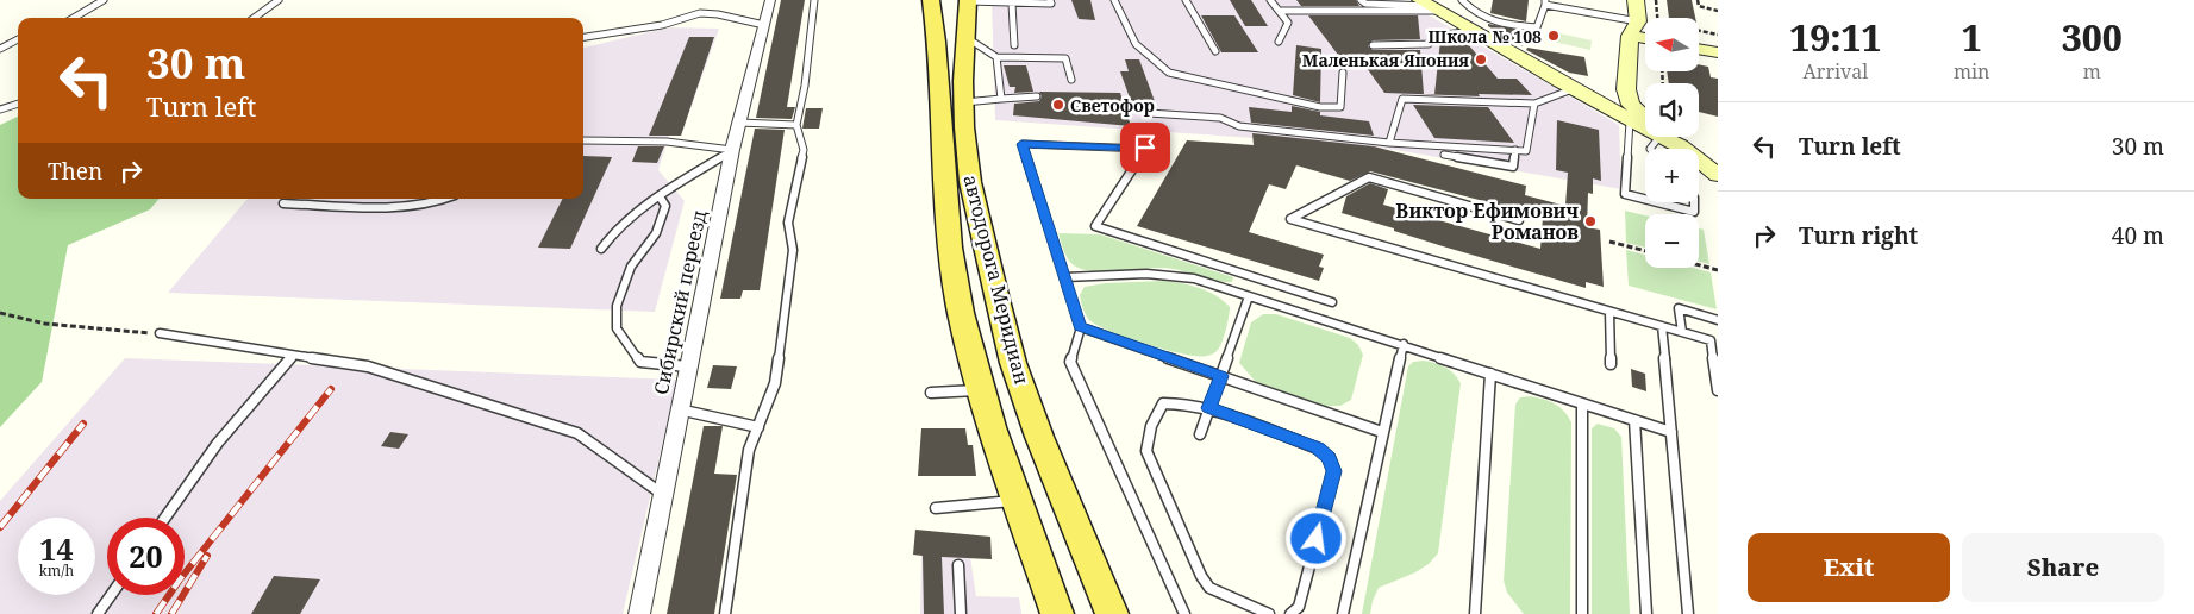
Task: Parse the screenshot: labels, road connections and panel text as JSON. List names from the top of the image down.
{
  "streets": {
    "main road": ["автодорога Меридиан"],
    "street": ["Сибирский переезд"]
  },
  "places": [
    "Школа № 108",
    "Маленькая Япония",
    "Светофор",
    "Виктор Ефимович Романов"
  ],
  "north": "left",
  "page": {
    "eta": [
      "19:11",
      "Arrival",
      "1",
      "min",
      "300",
      "m"
    ],
    "map_buttons": ["+", "−"],
    "turn": ["30 m", "Turn left"],
    "list": [
      {
        "name": "Turn left",
        "value": "30 m"
      },
      {
        "name": "Turn right",
        "value": "40 m"
      }
    ],
    "then": "Then",
    "speed": "14 km/h",
    "limit": "20",
    "buttons": ["Exit", "Share"]
  }
}
